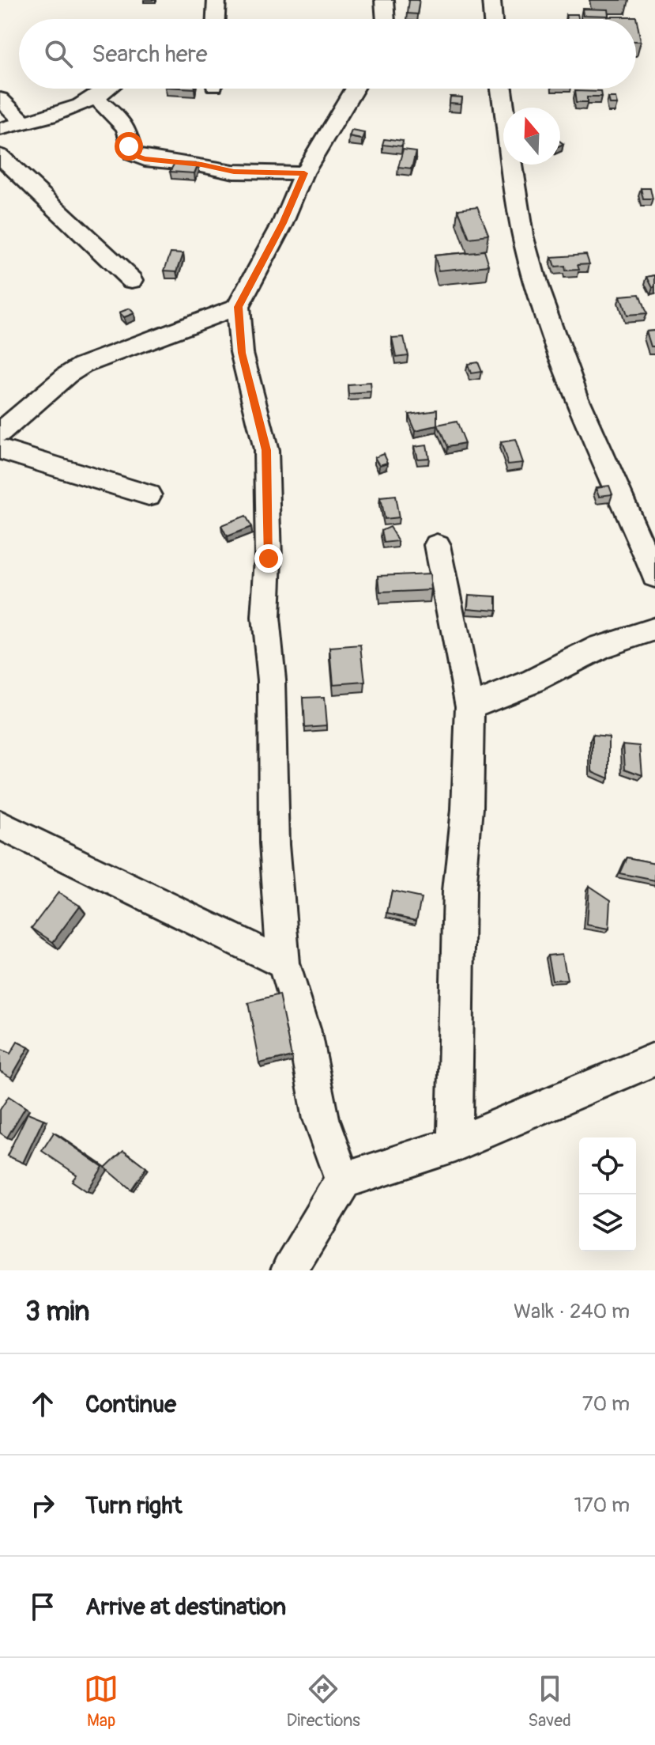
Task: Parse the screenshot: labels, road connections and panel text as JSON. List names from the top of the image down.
{
  "north": "top",
  "page": {
    "search": "Search here",
    "heading": ["3 min", "Walk · 240 m"],
    "list": [
      ["Continue", "70 m"],
      ["Turn right", "170 m"],
      "Arrive at destination"
    ],
    "nav": ["Map", "Directions", "Saved"]
  }
}
